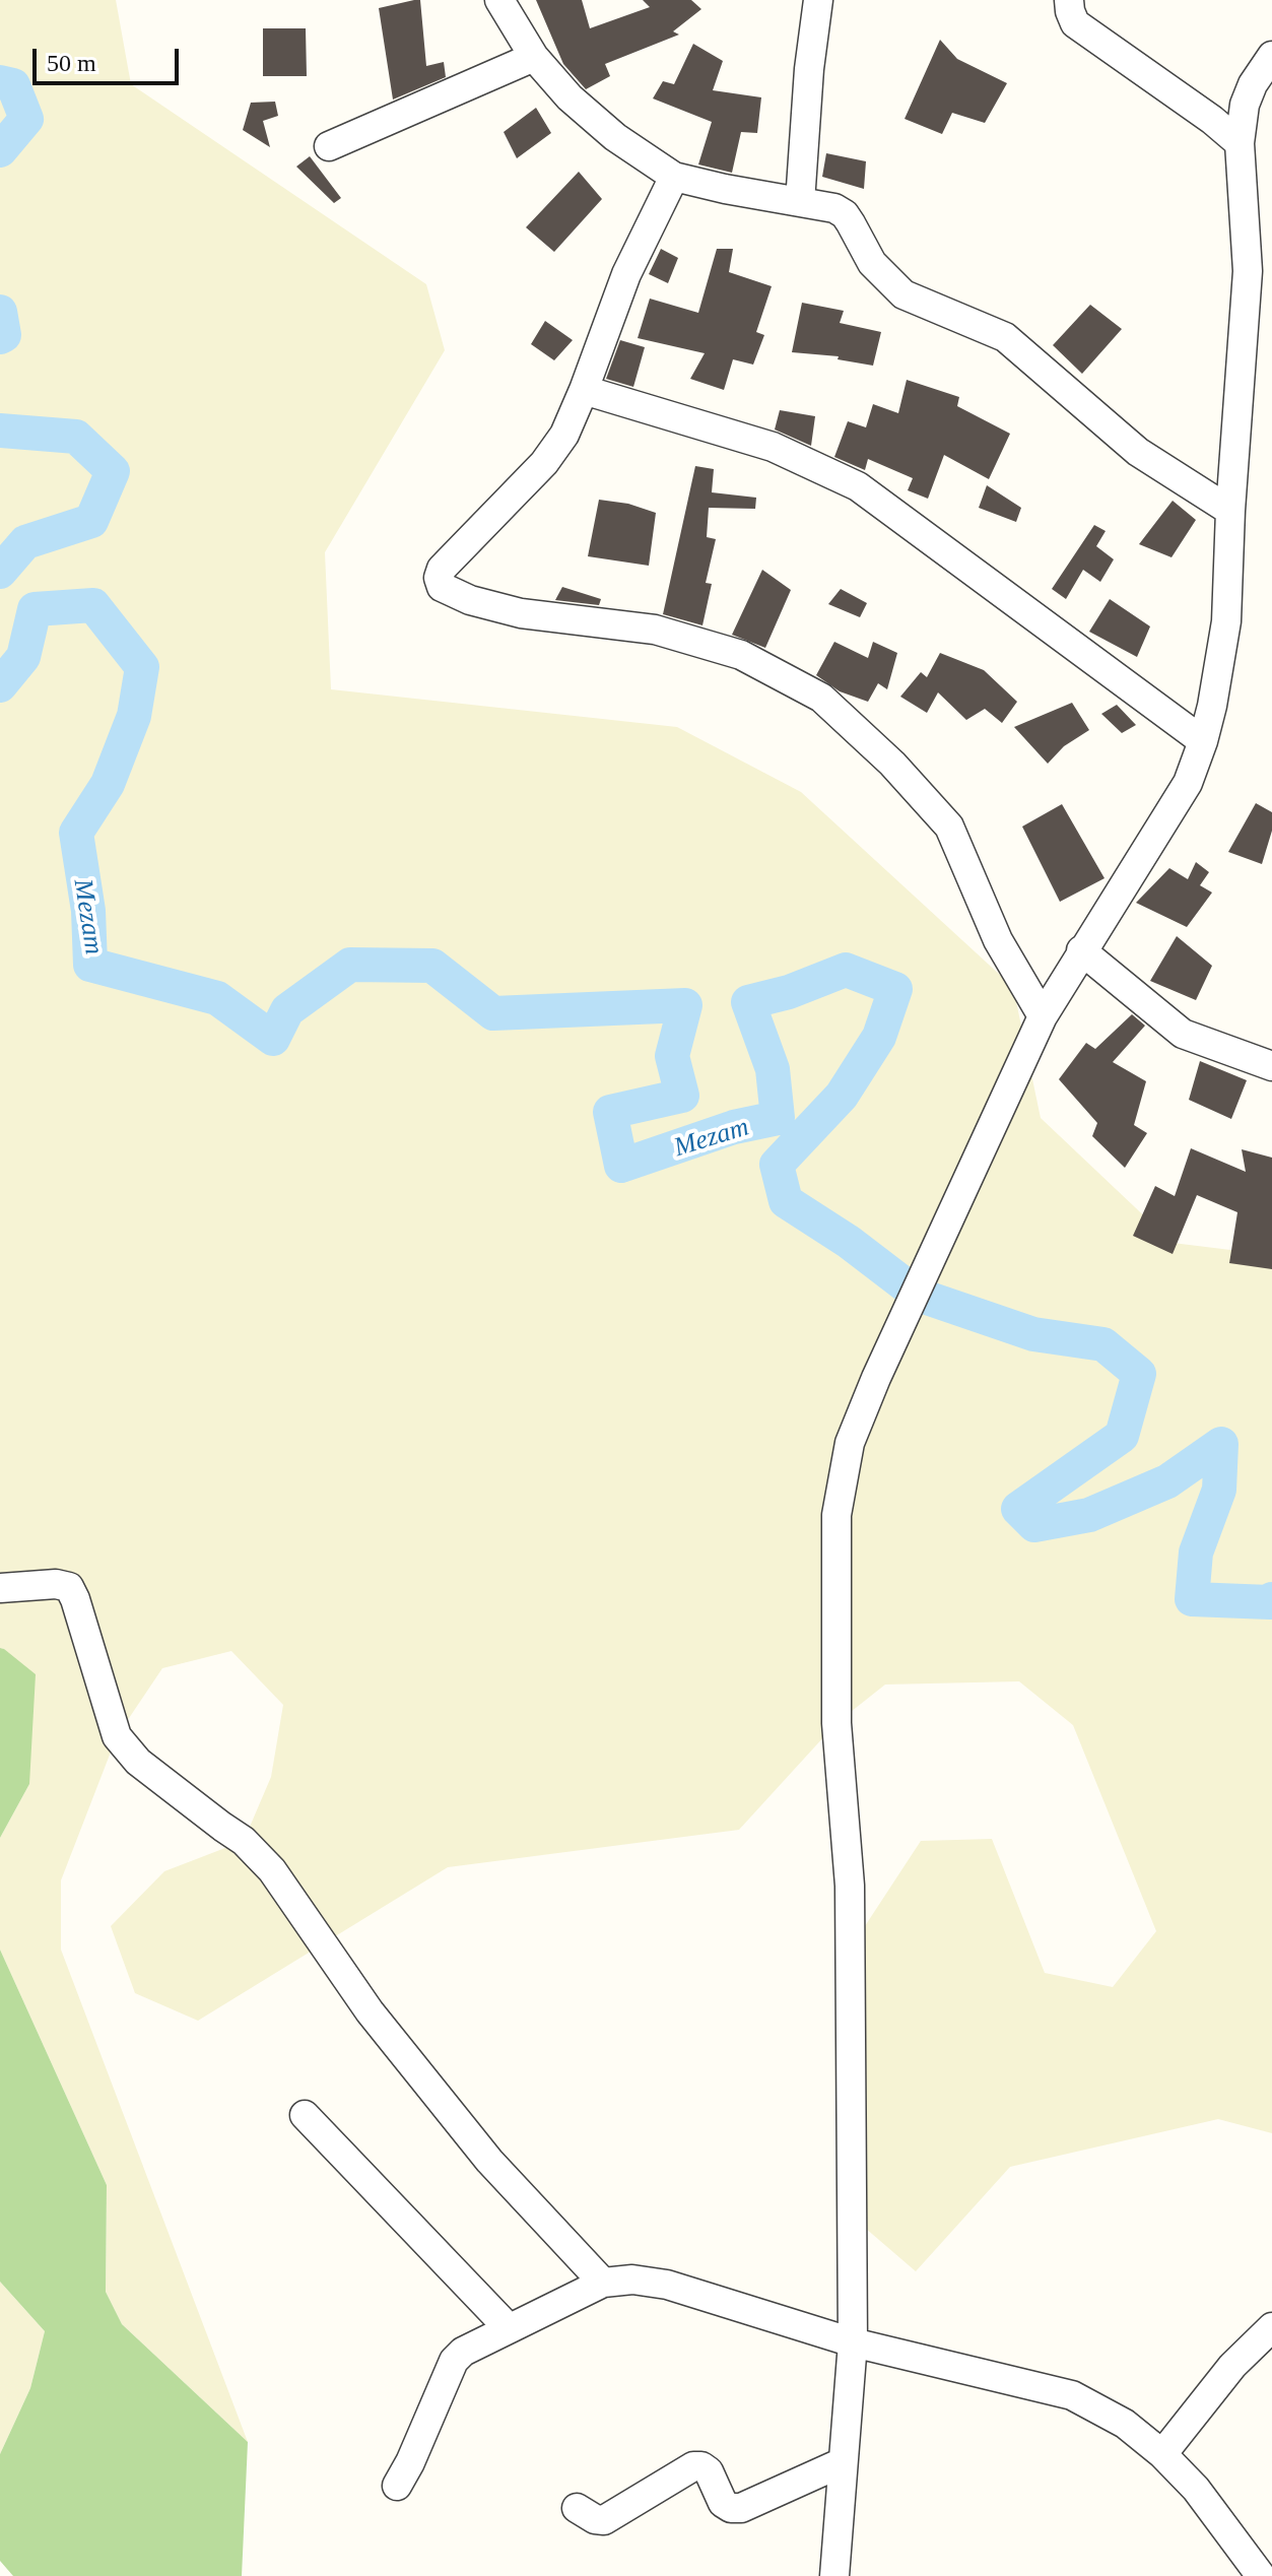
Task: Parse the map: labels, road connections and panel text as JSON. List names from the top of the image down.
{
  "water": ["Mezam"],
  "scale_bar": "50 m"
}
